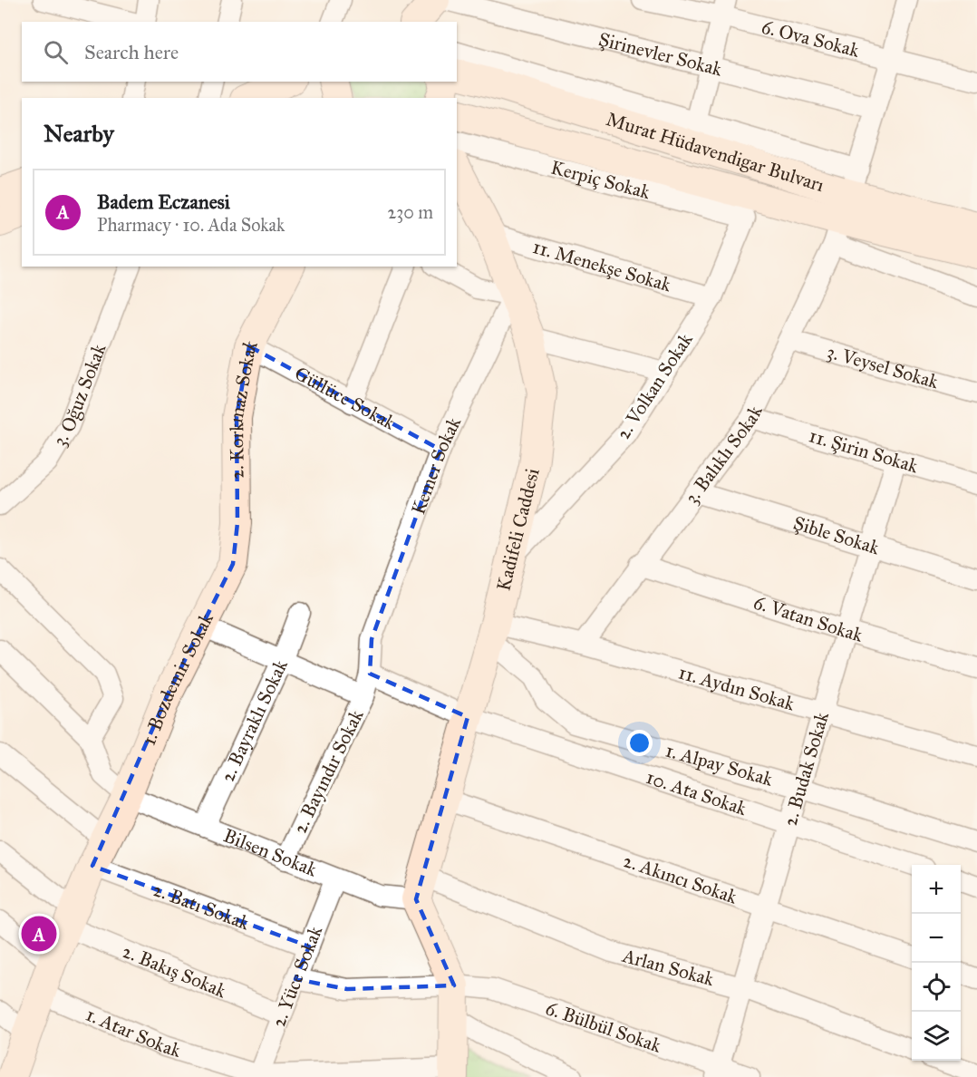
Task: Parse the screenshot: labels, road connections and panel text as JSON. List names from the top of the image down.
{
  "streets": {
    "street": [
      "6. Ova Sokak",
      "Şirinevler Sokak",
      "Murat Hüdavendigar Bulvarı",
      "Kerpiç Sokak",
      "11. Menekşe Sokak",
      "3. Veysel Sokak",
      "2. Volkan Sokak",
      "3. Oğuz Sokak",
      "Güllüce Sokak",
      "2. Korkmaz Sokak",
      "11. Şirin Sokak",
      "3. Balıklı Sokak",
      "Kemer Sokak",
      "Kadifeli Caddesi",
      "Şible Sokak",
      "6. Vatan Sokak",
      "1. Bozdemir Sokak",
      "11. Aydın Sokak",
      "2. Bayraklı Sokak",
      "1. Alpay Sokak",
      "2. Budak Sokak",
      "2. Bayındır Sokak",
      "10. Ata Sokak",
      "Bilsen Sokak",
      "2. Akıncı Sokak",
      "2. Batı Sokak",
      "Arlan Sokak",
      "2. Bakış Sokak",
      "2. Yüce Sokak",
      "6. Bülbül Sokak",
      "1. Atar Sokak"
    ]
  },
  "crossings": [
    ["Murat Hüdavendigar Bulvarı", "3. Balıklı Sokak"],
    ["Kerpiç Sokak", "2. Volkan Sokak"],
    ["11. Menekşe Sokak", "2. Volkan Sokak"],
    ["11. Menekşe Sokak", "Kadifeli Caddesi"],
    ["3. Veysel Sokak", "3. Balıklı Sokak"],
    ["2. Volkan Sokak", "Kadifeli Caddesi"],
    ["Güllüce Sokak", "2. Korkmaz Sokak"],
    ["Güllüce Sokak", "Kemer Sokak"],
    ["2. Korkmaz Sokak", "1. Bozdemir Sokak"],
    ["11. Şirin Sokak", "3. Balıklı Sokak"],
    ["11. Şirin Sokak", "2. Budak Sokak"],
    ["3. Balıklı Sokak", "Şible Sokak"],
    ["3. Balıklı Sokak", "6. Vatan Sokak"],
    ["3. Balıklı Sokak", "11. Aydın Sokak"],
    ["Kemer Sokak", "Kadifeli Caddesi"],
    ["Kemer Sokak", "2. Bayındır Sokak"],
    ["Kemer Sokak", "10. Ata Sokak"],
    ["Kadifeli Caddesi", "11. Aydın Sokak"],
    ["Kadifeli Caddesi", "1. Alpay Sokak"],
    ["Kadifeli Caddesi", "10. Ata Sokak"],
    ["Kadifeli Caddesi", "Bilsen Sokak"],
    ["Kadifeli Caddesi", "2. Akıncı Sokak"],
    ["Kadifeli Caddesi", "Arlan Sokak"],
    ["Şible Sokak", "2. Budak Sokak"],
    ["6. Vatan Sokak", "2. Budak Sokak"],
    ["1. Bozdemir Sokak", "2. Bayındır Sokak"],
    ["1. Bozdemir Sokak", "Bilsen Sokak"],
    ["1. Bozdemir Sokak", "2. Batı Sokak"],
    ["1. Bozdemir Sokak", "2. Bakış Sokak"],
    ["1. Bozdemir Sokak", "1. Atar Sokak"],
    ["11. Aydın Sokak", "1. Alpay Sokak"],
    ["11. Aydın Sokak", "2. Budak Sokak"],
    ["2. Bayraklı Sokak", "2. Bayındır Sokak"],
    ["2. Bayraklı Sokak", "Bilsen Sokak"],
    ["1. Alpay Sokak", "2. Budak Sokak"],
    ["2. Budak Sokak", "10. Ata Sokak"],
    ["2. Budak Sokak", "2. Akıncı Sokak"],
    ["2. Budak Sokak", "Arlan Sokak"],
    ["2. Budak Sokak", "6. Bülbül Sokak"],
    ["2. Bayındır Sokak", "Bilsen Sokak"],
    ["Bilsen Sokak", "Arlan Sokak"],
    ["Bilsen Sokak", "2. Yüce Sokak"],
    ["2. Batı Sokak", "2. Yüce Sokak"],
    ["2. Bakış Sokak", "2. Yüce Sokak"],
    ["2. Yüce Sokak", "6. Bülbül Sokak"],
    ["2. Yüce Sokak", "1. Atar Sokak"]
  ],
  "page": {
    "search": "Search here",
    "heading": "Nearby",
    "list": [
      {
        "mark": "A",
        "name": "Badem Eczanesi",
        "note": "Pharmacy · 10. Ada Sokak",
        "value": "230 m"
      }
    ],
    "map_buttons": ["+", "−"],
    "pins": "A"
  }
}
